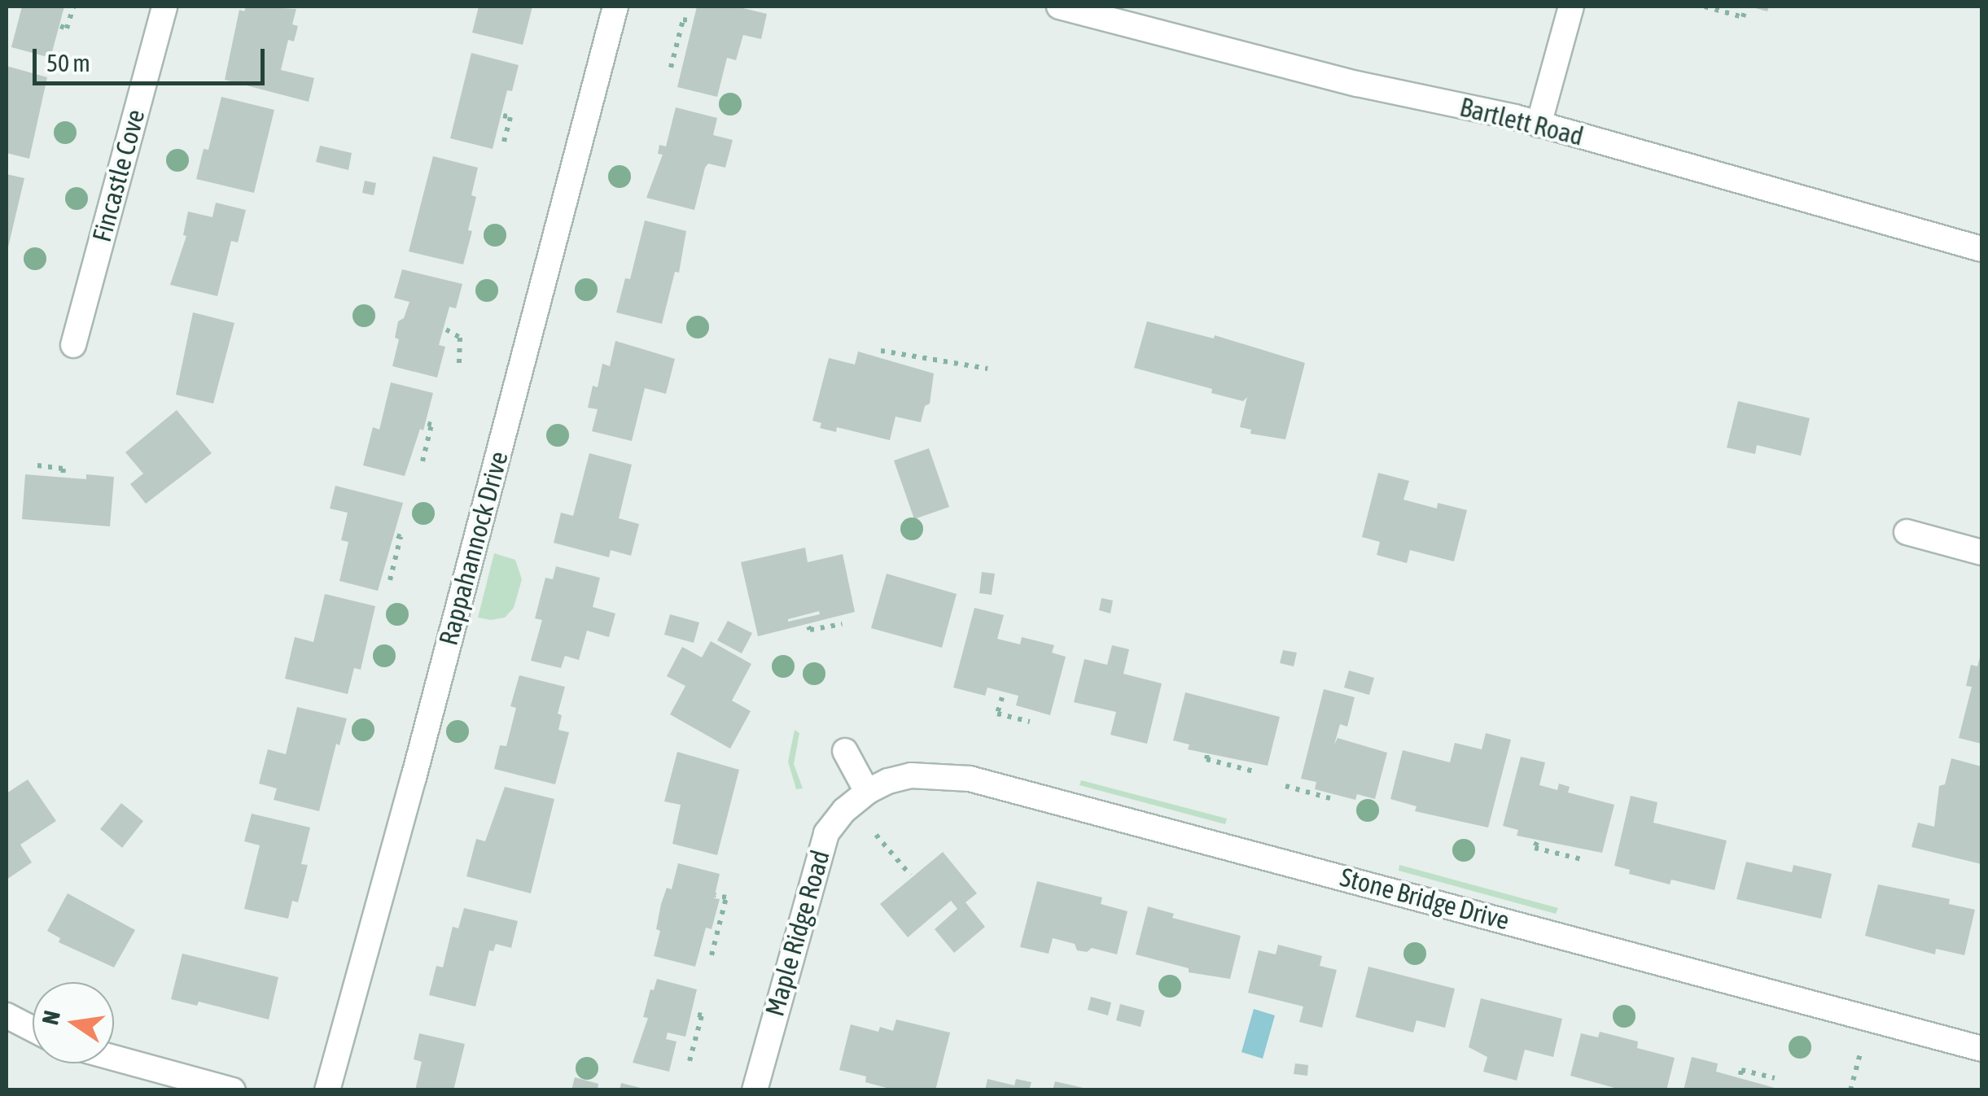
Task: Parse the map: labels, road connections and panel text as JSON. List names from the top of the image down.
{
  "streets": {
    "street": [
      "Bartlett Road",
      "Fincastle Cove",
      "Rappahannock Drive",
      "Stone Bridge Drive",
      "Maple Ridge Road"
    ]
  },
  "crossings": [
    ["Stone Bridge Drive", "Maple Ridge Road"]
  ],
  "scale_bar": "50 m",
  "north": "left"
}
